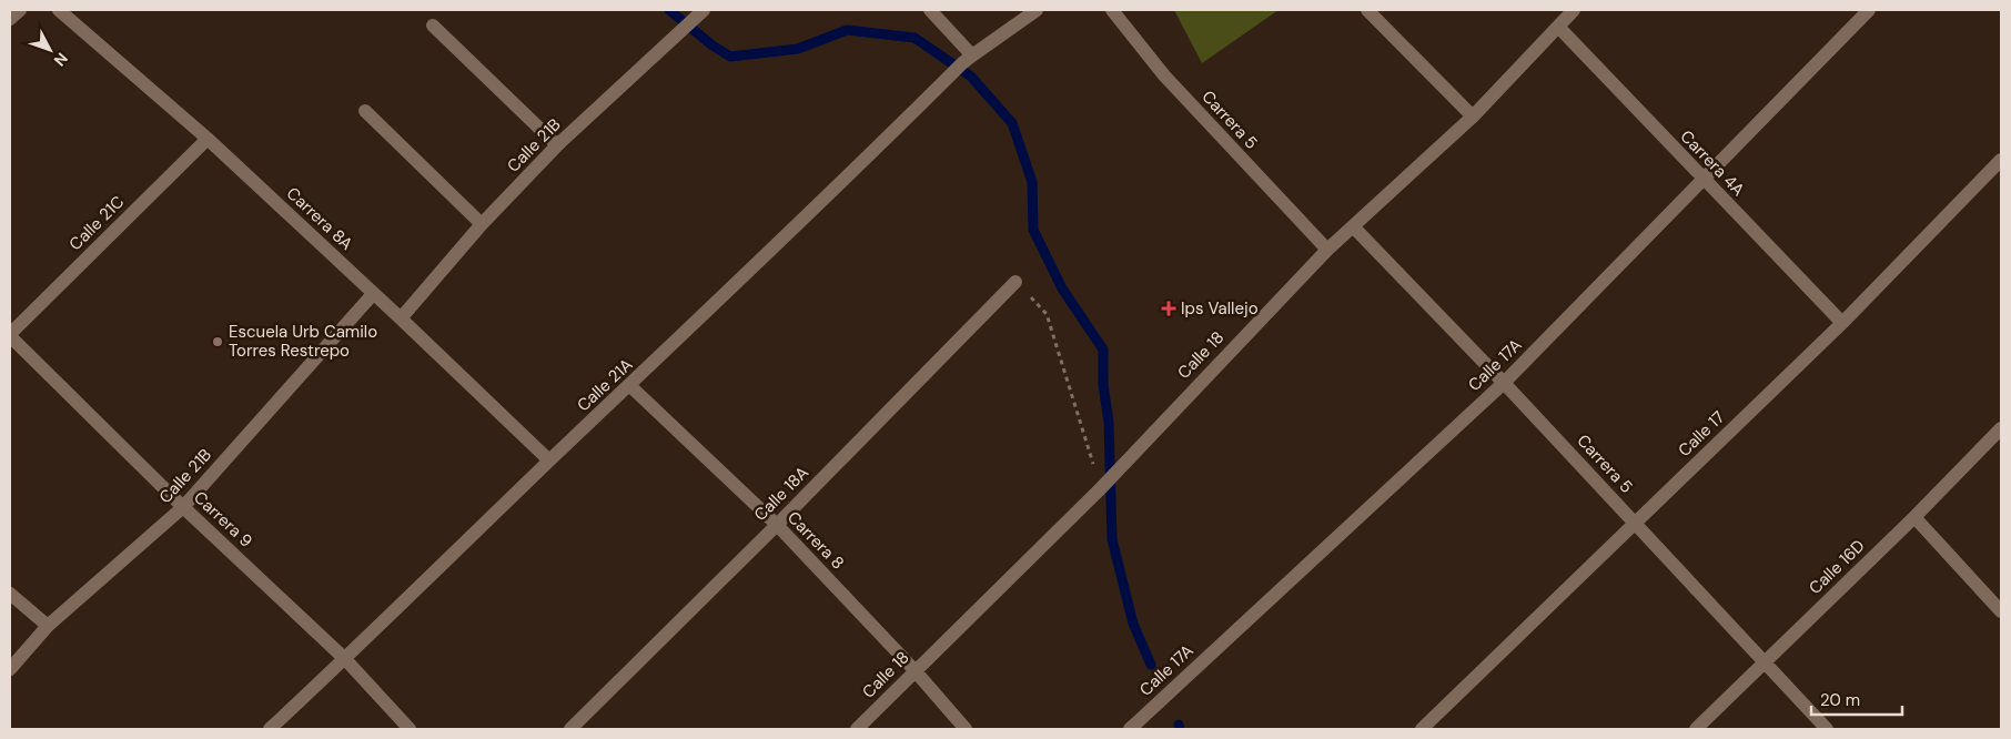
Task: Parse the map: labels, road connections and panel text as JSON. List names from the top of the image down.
{
  "streets": {
    "street": [
      "Carrera 5",
      "Calle 21B",
      "Carrera 4A",
      "Carrera 8A",
      "Calle 21C",
      "Calle 18",
      "Calle 17A",
      "Calle 21A",
      "Calle 17",
      "Calle 18A",
      "Carrera 9",
      "Carrera 8",
      "Calle 16D"
    ]
  },
  "crossings": [
    ["Carrera 5", "Calle 18"],
    ["Carrera 5", "Calle 17A"],
    ["Carrera 5", "Calle 17"],
    ["Carrera 5", "Calle 16D"],
    ["Calle 21B", "Carrera 8A"],
    ["Calle 21B", "Carrera 9"],
    ["Carrera 4A", "Calle 18"],
    ["Carrera 4A", "Calle 17A"],
    ["Carrera 4A", "Calle 17"],
    ["Carrera 8A", "Calle 21C"],
    ["Carrera 8A", "Calle 21A"],
    ["Calle 21C", "Carrera 9"],
    ["Calle 18", "Carrera 8"],
    ["Calle 21A", "Carrera 9"],
    ["Calle 21A", "Carrera 8"],
    ["Calle 18A", "Carrera 8"]
  ],
  "places": {
    "health": ["Ips Vallejo"],
    "other": ["Escuela Urb Camilo Torres Restrepo"]
  },
  "scale_bar": "20 m",
  "north": "bottom right"
}
